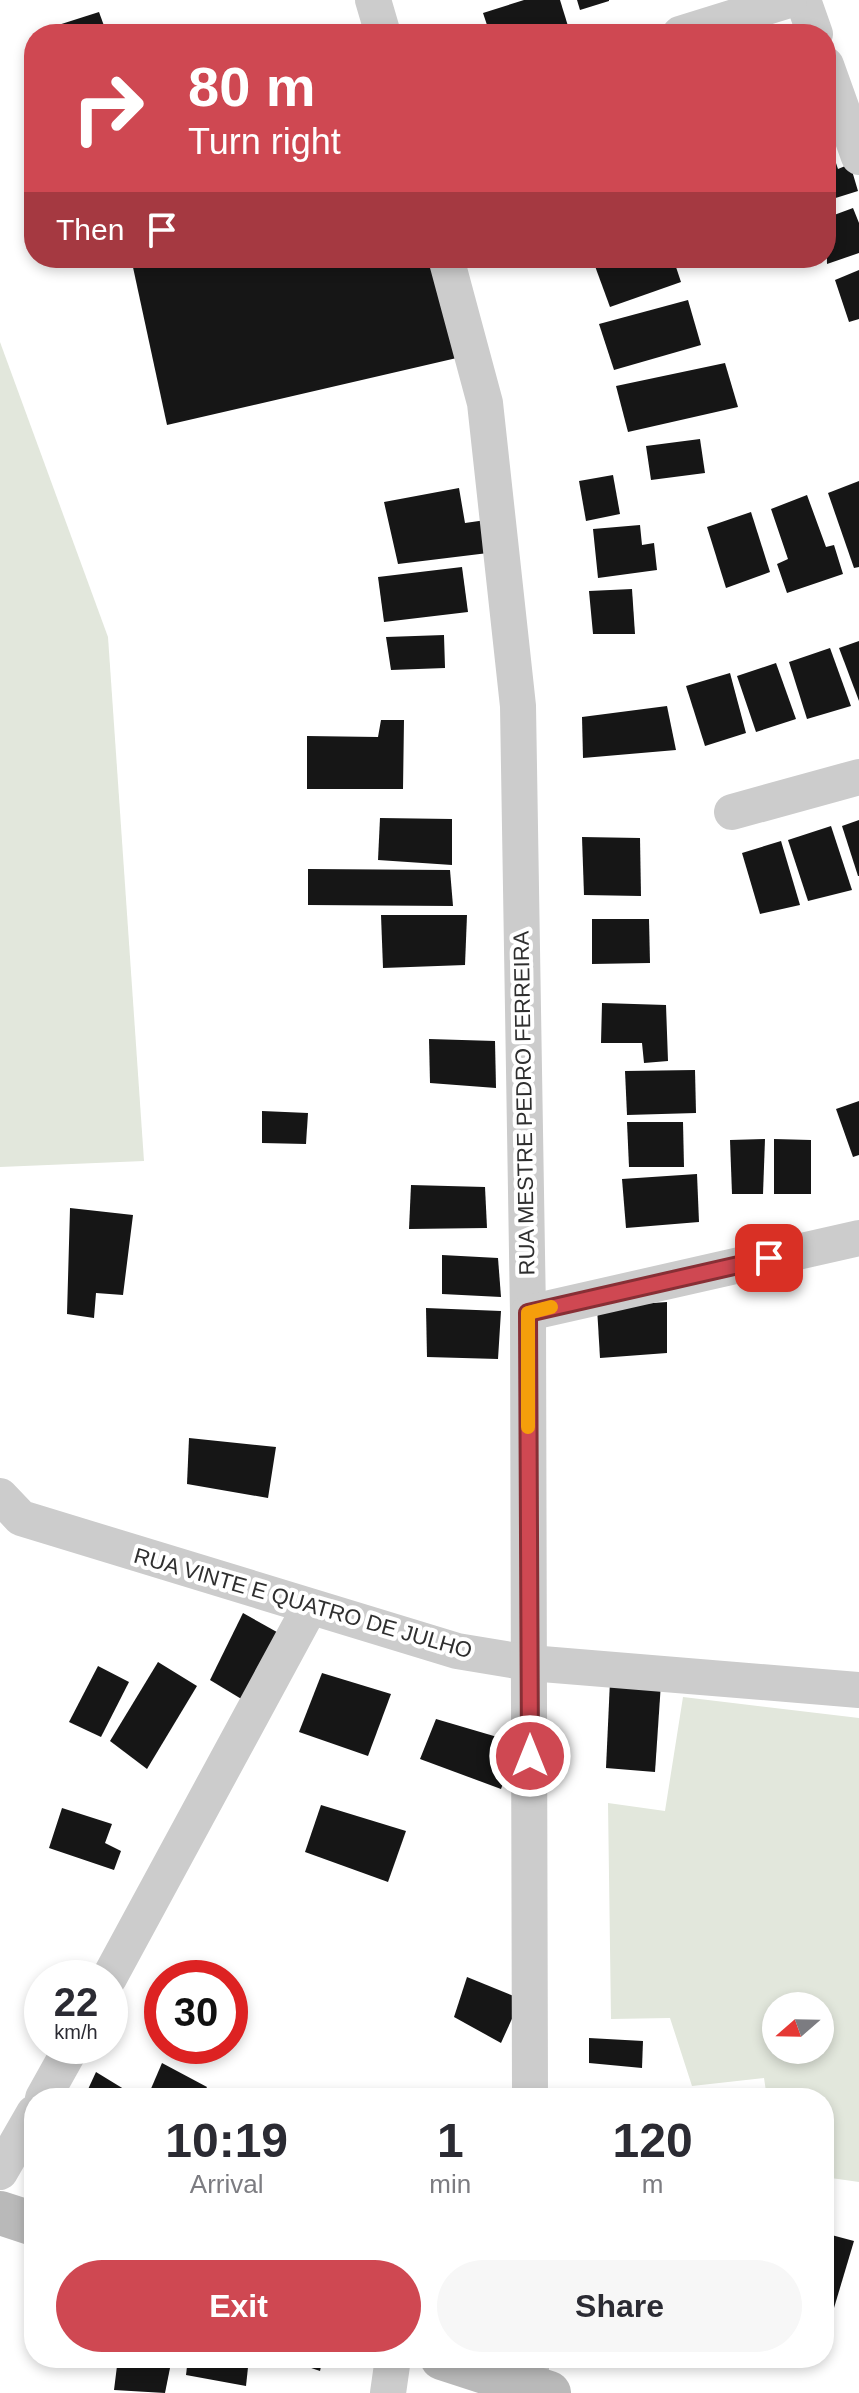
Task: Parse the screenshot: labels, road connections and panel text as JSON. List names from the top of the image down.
{
  "streets": {
    "street": ["RUA MESTRE PEDRO FERREIRA", "RUA VINTE E QUATRO DE JULHO"]
  },
  "crossings": [
    ["RUA MESTRE PEDRO FERREIRA", "RUA VINTE E QUATRO DE JULHO"]
  ],
  "north": "left",
  "page": {
    "turn": ["80 m", "Turn right"],
    "then": "Then",
    "speed": "22 km/h",
    "limit": "30",
    "eta": [
      "10:19",
      "Arrival",
      "1",
      "min",
      "120",
      "m"
    ],
    "buttons": ["Exit", "Share"]
  }
}
